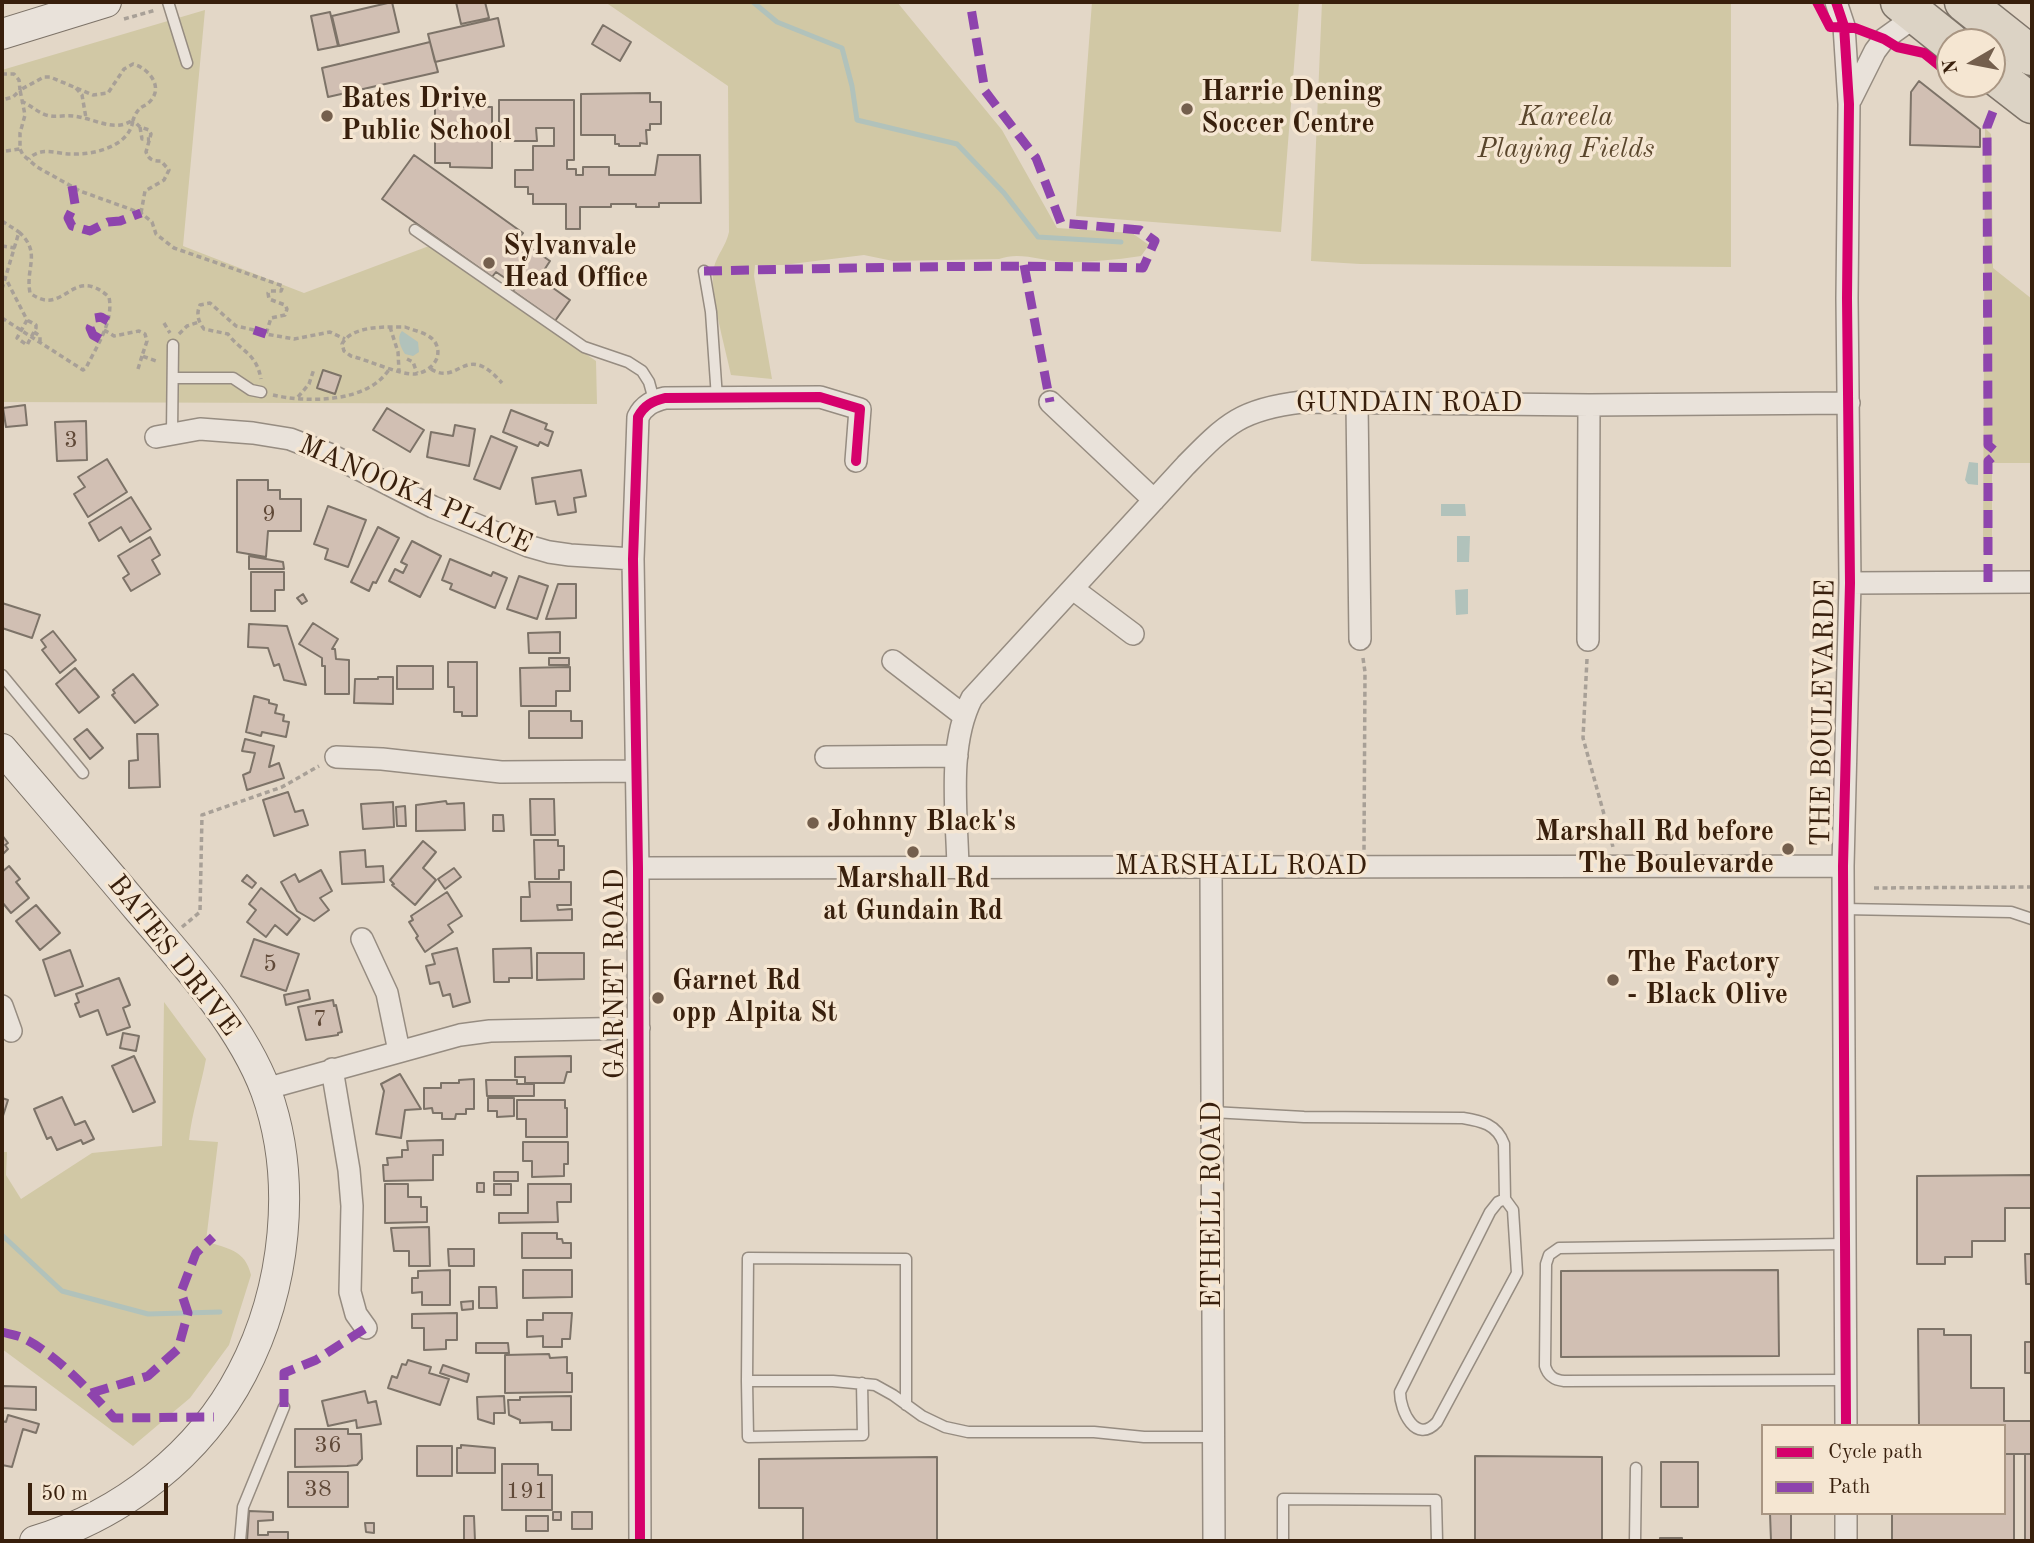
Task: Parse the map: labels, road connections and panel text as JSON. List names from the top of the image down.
{
  "streets": {
    "main road": ["BATES DRIVE"],
    "street": [
      "GUNDAIN ROAD",
      "MANOOKA PLACE",
      "THE BOULEVARDE",
      "MARSHALL ROAD",
      "GARNET ROAD",
      "ETHELL ROAD"
    ]
  },
  "crossings": [
    ["GUNDAIN ROAD", "THE BOULEVARDE"],
    ["GUNDAIN ROAD", "MARSHALL ROAD"],
    ["MANOOKA PLACE", "GARNET ROAD"],
    ["THE BOULEVARDE", "MARSHALL ROAD"],
    ["MARSHALL ROAD", "GARNET ROAD"],
    ["MARSHALL ROAD", "ETHELL ROAD"]
  ],
  "parks": ["Kareela Playing Fields"],
  "places": [
    "Harrie Dening Soccer Centre",
    "Bates Drive Public School",
    "Sylvanvale Head Office",
    "Johnny Black's",
    "Marshall Rd before The Boulevarde",
    "Marshall Rd at Gundain Rd",
    "The Factory - Black Olive",
    "Garnet Rd opp Alpita St"
  ],
  "house_numbers": [
    "3",
    "9",
    "5",
    "7",
    "36",
    "38",
    "191"
  ],
  "legend": ["Cycle path", "Path"],
  "scale_bar": "50 m",
  "north": "left"
}
